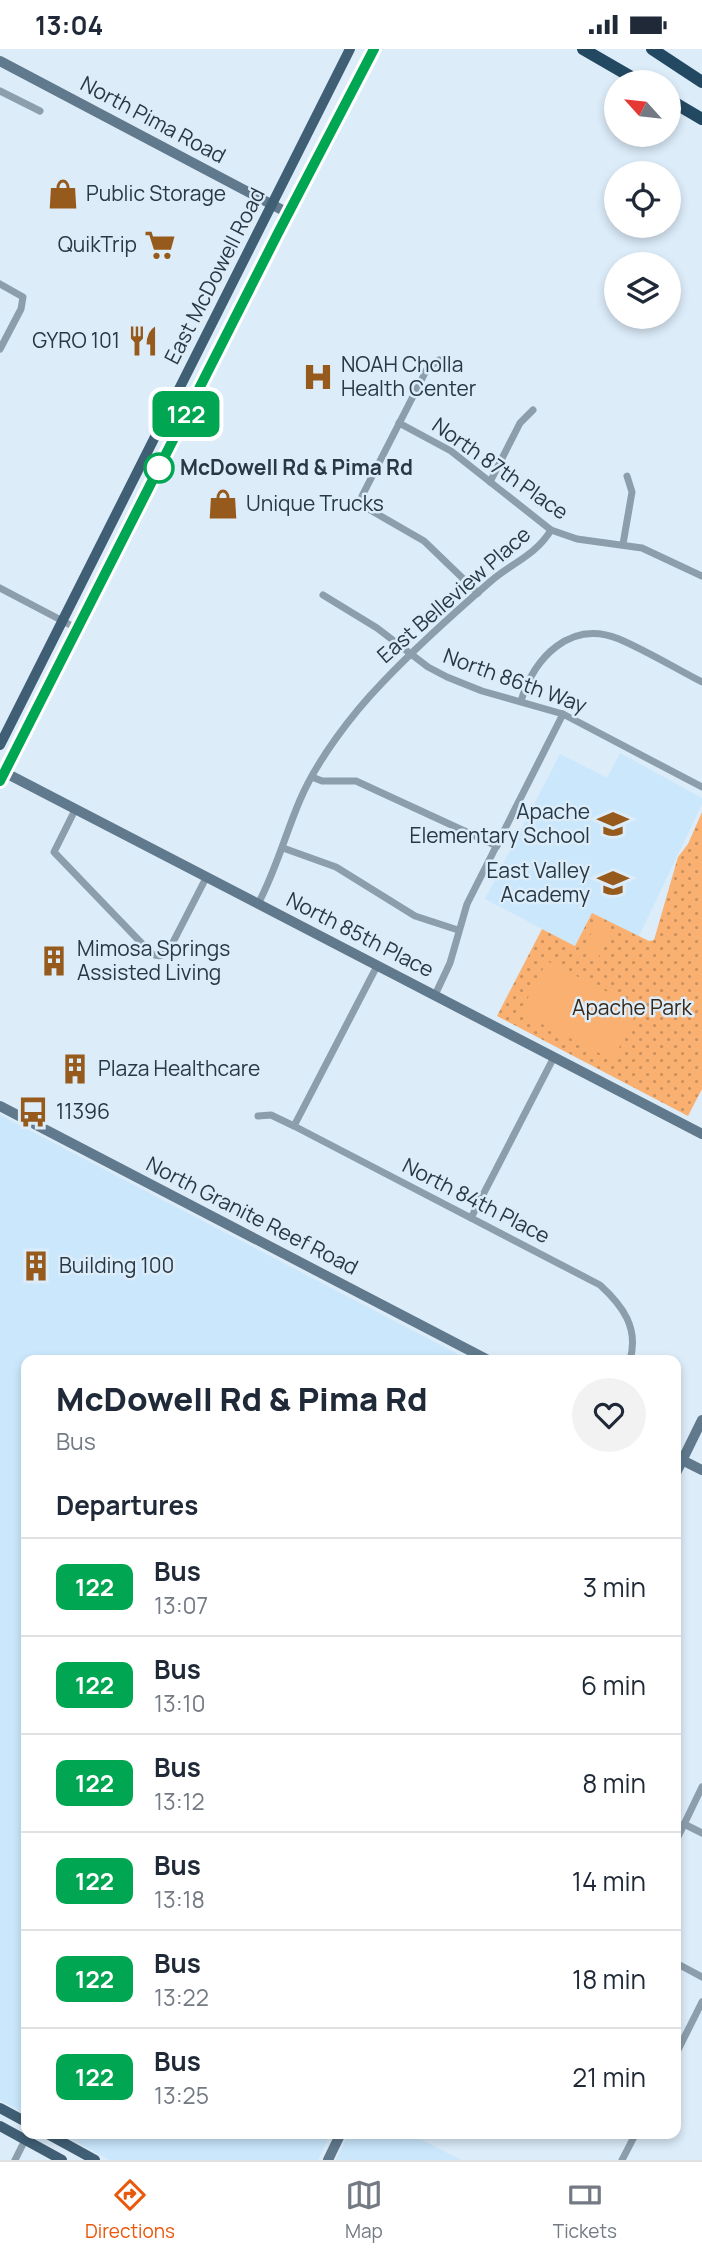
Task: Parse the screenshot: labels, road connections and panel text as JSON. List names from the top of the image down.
{
  "streets": {
    "main road": ["East McDowell Road"],
    "street": [
      "North Pima Road",
      "North 87th Place",
      "East Belleview Place",
      "North 86th Way",
      "North 85th Place",
      "North 84th Place",
      "North Granite Reef Road"
    ]
  },
  "crossings": [
    ["North Pima Road", "East McDowell Road"],
    ["East McDowell Road", "North 85th Place"],
    ["North 87th Place", "East Belleview Place"],
    ["East Belleview Place", "North 86th Way"],
    ["East Belleview Place", "North 85th Place"]
  ],
  "parks": ["Apache Park"],
  "places": {
    "shop": ["Public Storage", "Unique Trucks"],
    "supermarket": ["QuikTrip"],
    "restaurant": ["GYRO 101"],
    "hospital": ["NOAH Cholla Health Center"],
    "other": ["McDowell Rd & Pima Rd"],
    "school or university": ["Apache Elementary School", "East Valley Academy"],
    "building": ["Mimosa Springs Assisted Living", "Plaza Healthcare", "Building 100"],
    "bus stop": ["11396"]
  },
  "lines": ["bus line 122"],
  "north": "top left",
  "page": {
    "status": "13:04",
    "on_map": "122",
    "heading": [
      ["McDowell Rd & Pima Rd", "Bus"],
      "Departures"
    ],
    "list": [
      {
        "mark": "122",
        "name": "Bus",
        "note": "13:07",
        "value": "3 min"
      },
      {
        "mark": "122",
        "name": "Bus",
        "note": "13:10",
        "value": "6 min"
      },
      {
        "mark": "122",
        "name": "Bus",
        "note": "13:12",
        "value": "8 min"
      },
      {
        "mark": "122",
        "name": "Bus",
        "note": "13:18",
        "value": "14 min"
      },
      {
        "mark": "122",
        "name": "Bus",
        "note": "13:22",
        "value": "18 min"
      },
      {
        "mark": "122",
        "name": "Bus",
        "note": "13:25",
        "value": "21 min"
      }
    ],
    "tabs": ["Directions", "Map", "Tickets"]
  }
}
